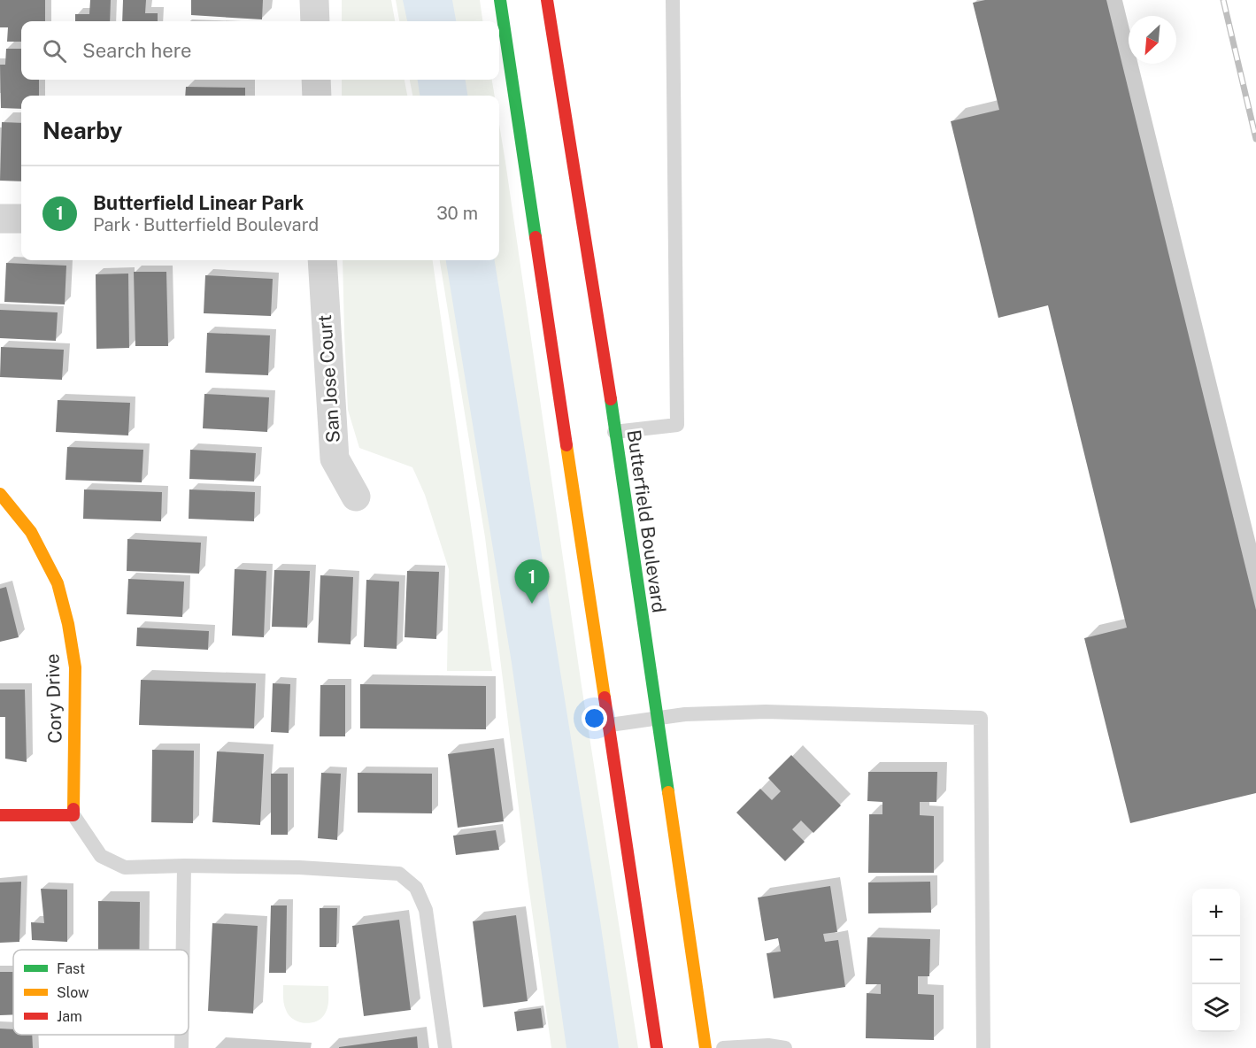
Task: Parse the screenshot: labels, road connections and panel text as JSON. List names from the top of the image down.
{
  "streets": {
    "main road": ["Butterfield Boulevard", "Cory Drive"],
    "street": ["San Jose Court"]
  },
  "legend": ["Fast", "Slow", "Jam"],
  "north": "bottom left",
  "page": {
    "search": "Search here",
    "heading": "Nearby",
    "list": [
      {
        "mark": "1",
        "name": "Butterfield Linear Park",
        "note": "Park · Butterfield Boulevard",
        "value": "30 m"
      }
    ],
    "pins": "1",
    "map_buttons": ["+", "−"]
  }
}
